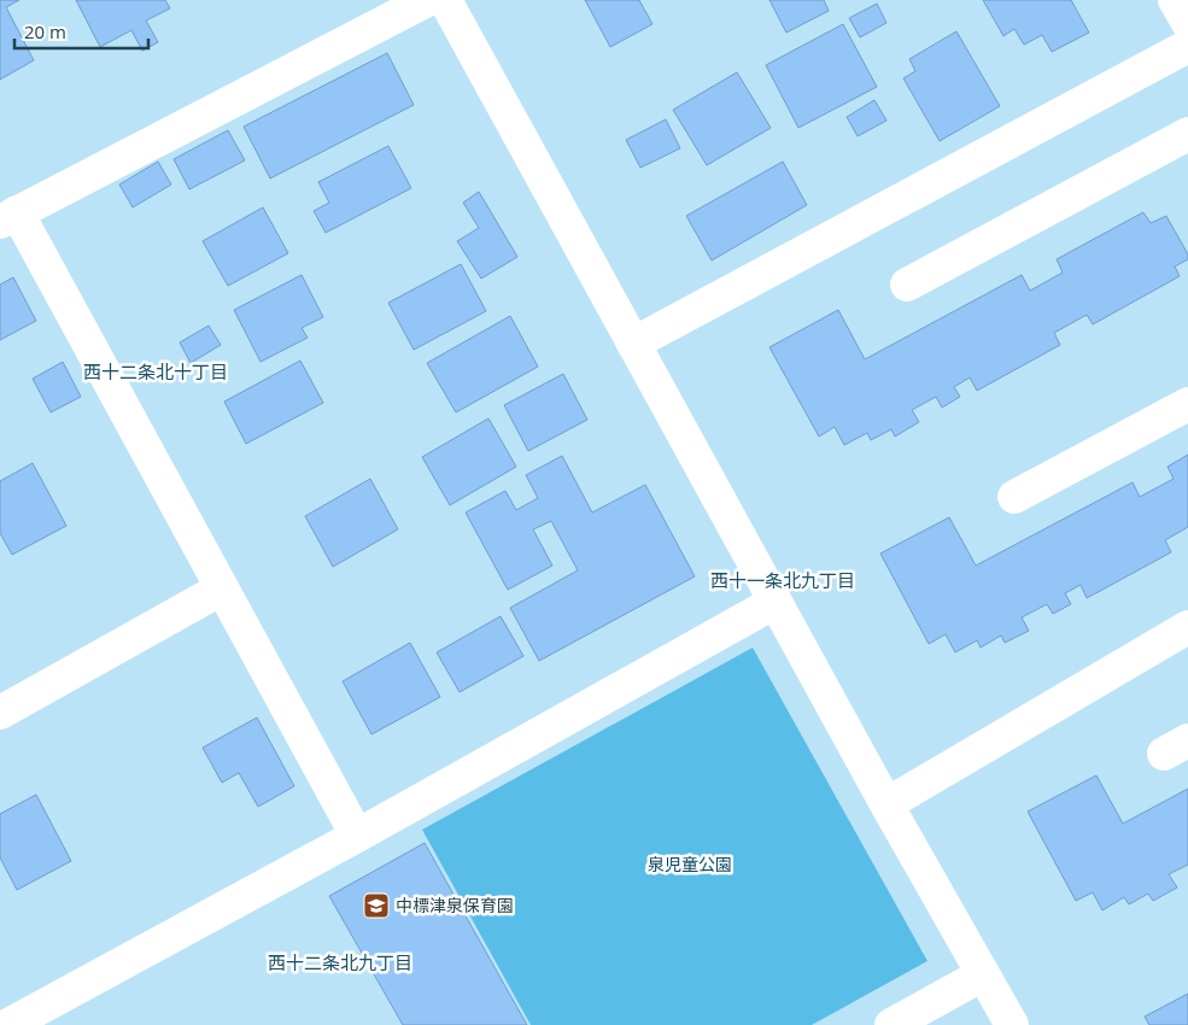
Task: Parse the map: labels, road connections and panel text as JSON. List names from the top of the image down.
{
  "districts": ["西十二条北十丁目", "西十一条北九丁目", "西十二条北九丁目"],
  "parks": ["泉児童公園"],
  "places": {
    "school or university": ["中標津泉保育園"]
  },
  "scale_bar": "20 m"
}
